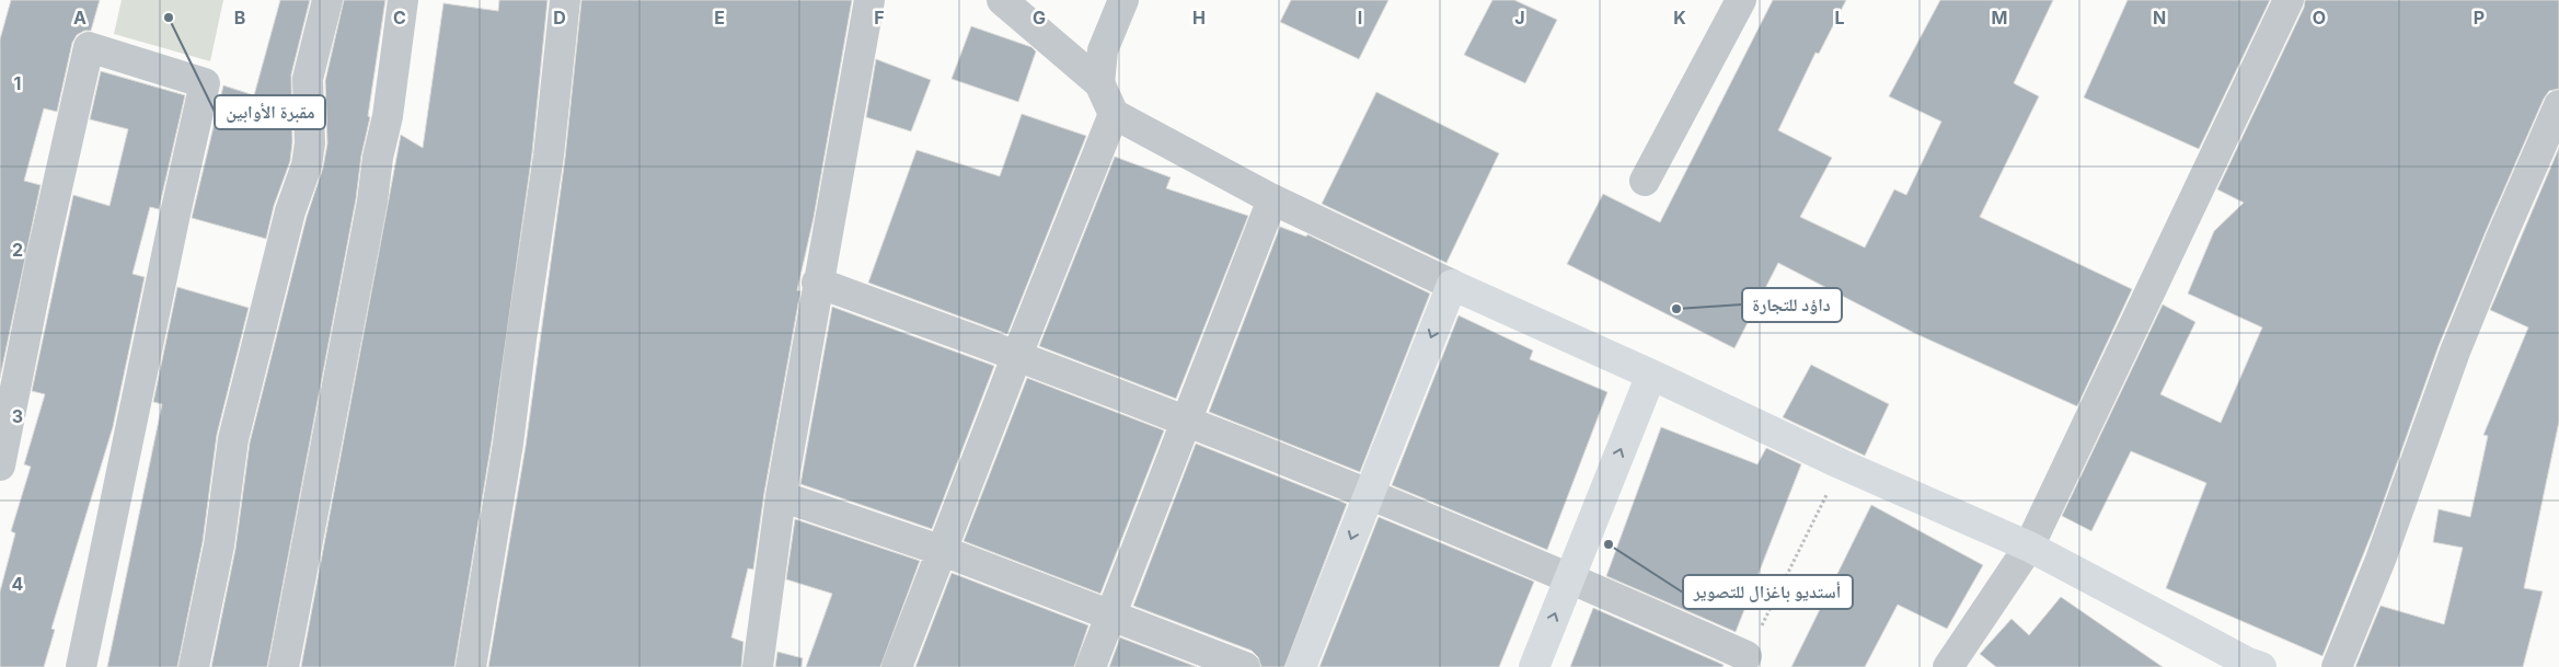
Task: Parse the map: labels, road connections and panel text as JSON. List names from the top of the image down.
{
  "places": ["مقبرة الأوابين", "داؤد للتجارة", "أستديو باغزال للتصوير"],
  "grid": {
    "columns": [
      "A",
      "B",
      "C",
      "D",
      "E",
      "F",
      "G",
      "H",
      "I",
      "J",
      "K",
      "L",
      "M",
      "N",
      "O",
      "P"
    ],
    "rows": [
      "1",
      "2",
      "3",
      "4"
    ]
  }
}
